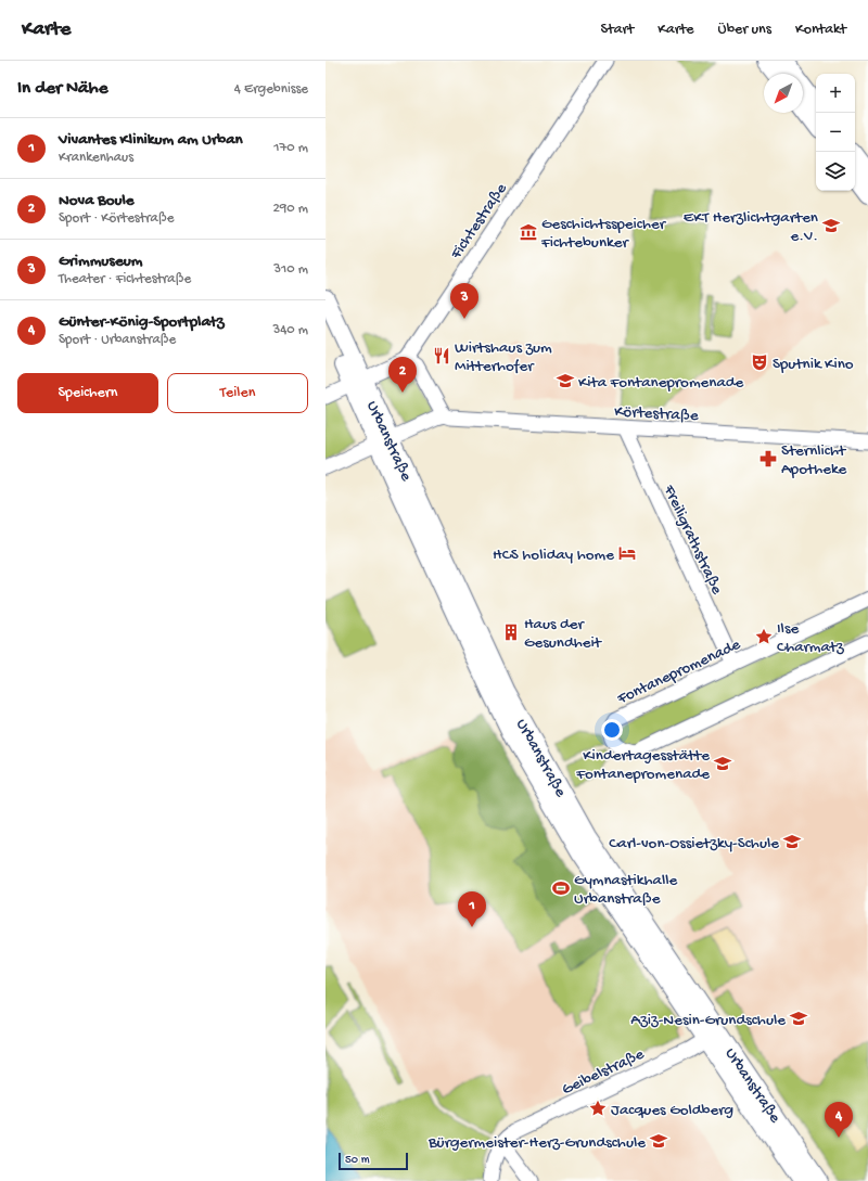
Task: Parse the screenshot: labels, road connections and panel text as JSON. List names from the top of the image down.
{
  "streets": {
    "main road": ["Urbanstraße"],
    "street": [
      "Fichtestraße",
      "Körtestraße",
      "Freiligrathstraße",
      "Fontanepromenade",
      "Geibelstraße"
    ]
  },
  "crossings": [
    ["Körtestraße", "Urbanstraße"],
    ["Körtestraße", "Freiligrathstraße"],
    ["Urbanstraße", "Geibelstraße"],
    ["Freiligrathstraße", "Fontanepromenade"]
  ],
  "places": {
    "school or university": [
      "EKT Herzlichtgarten e.V.",
      "Kita Fontanepromenade",
      "Kindertagesstätte Fontanepromenade",
      "Carl-von-Ossietzky-Schule",
      "Aziz-Nesin-Grundschule",
      "Bürgermeister-Herz-Grundschule"
    ],
    "museum": ["Geschichtsspeicher Fichtebunker"],
    "restaurant": ["Wirtshaus zum Mitterhofer"],
    "theatre": ["Sputnik Kino"],
    "pharmacy": ["Sternlicht Apotheke"],
    "hotel": ["HCS holiday home"],
    "building": ["Haus der Gesundheit"],
    "place": ["Ilse Charmatz", "Jacques Goldberg"],
    "sports": ["Gymnastikhalle Urbanstraße"]
  },
  "scale_bar": "50 m",
  "north": "bottom left",
  "page": {
    "header": "Karte",
    "nav": [
      "Start",
      "Karte",
      "Über uns",
      "Kontakt"
    ],
    "heading": ["In der Nähe", "4 Ergebnisse"],
    "map_buttons": ["+", "−"],
    "list": [
      {
        "mark": "1",
        "name": "Vivantes Klinikum am Urban",
        "note": "Krankenhaus",
        "value": "170 m"
      },
      {
        "mark": "2",
        "name": "Nova Boule",
        "note": "Sport · Körtestraße",
        "value": "290 m"
      },
      {
        "mark": "3",
        "name": "Grimmuseum",
        "note": "Theater · Fichtestraße",
        "value": "310 m"
      },
      {
        "mark": "4",
        "name": "Günter-König-Sportplatz",
        "note": "Sport · Urbanstraße",
        "value": "340 m"
      }
    ],
    "pins": [
      "3",
      "2",
      "1",
      "4"
    ],
    "buttons": ["Speichern", "Teilen"],
    "scale": "50 m"
  }
}
